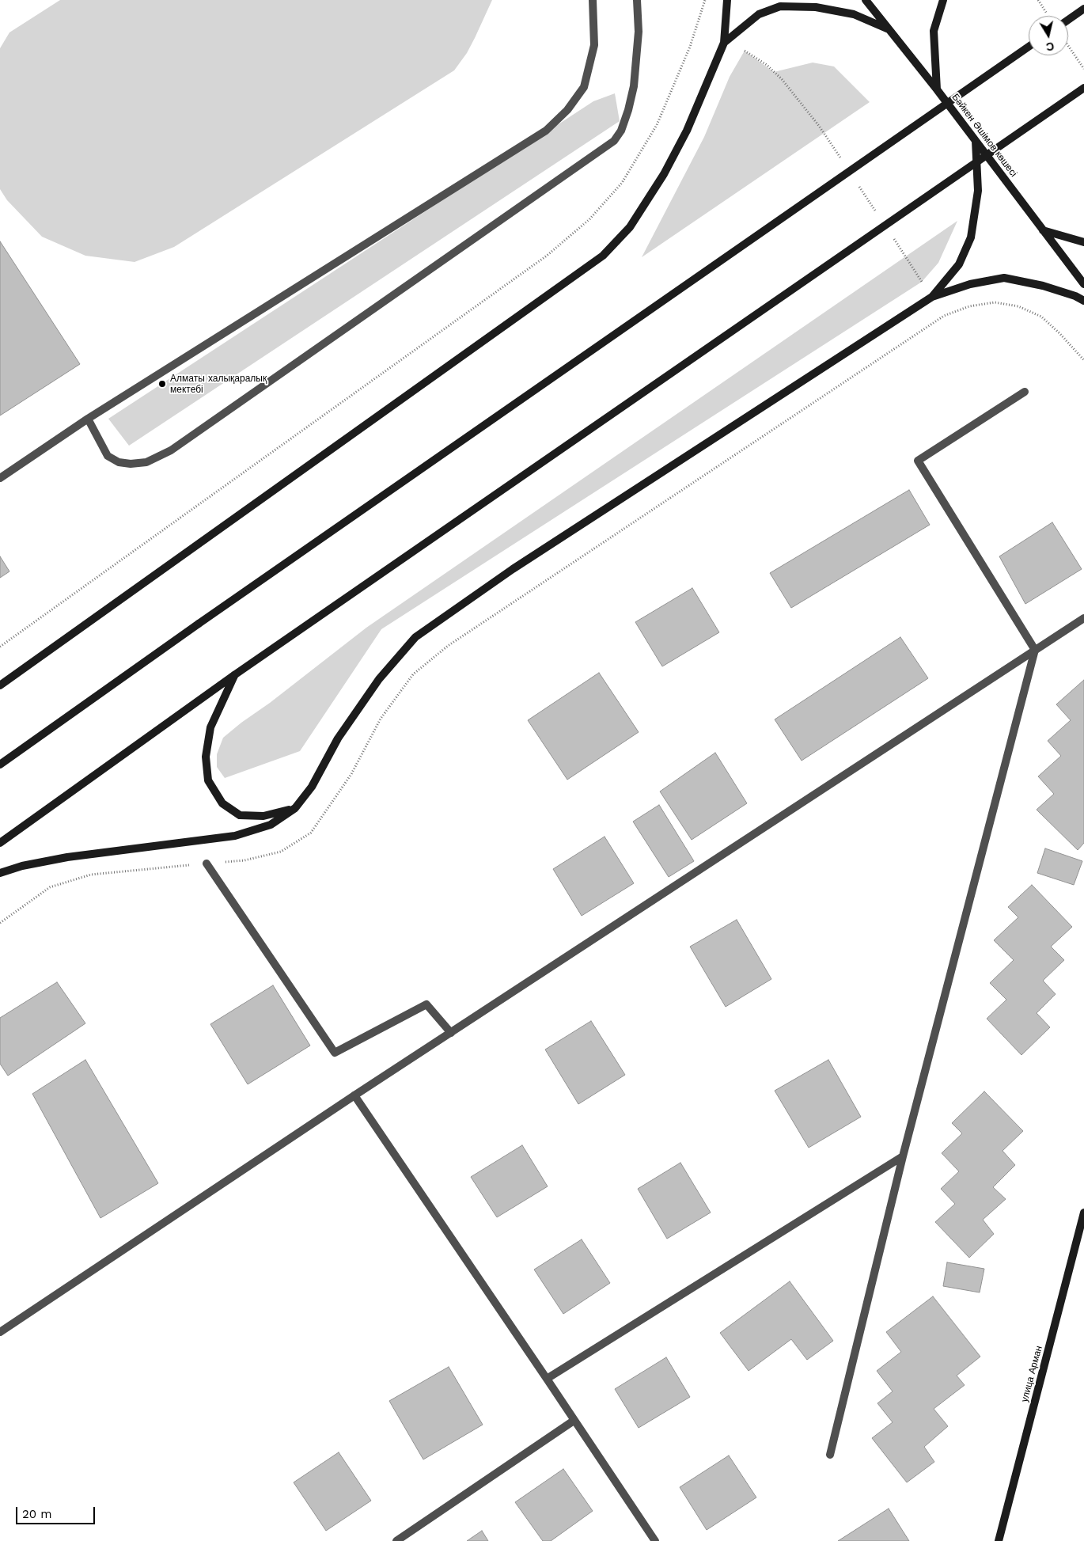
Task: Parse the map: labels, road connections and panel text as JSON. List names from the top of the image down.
{
  "streets": {
    "main road": ["Бәйкен Әшімов көшесі", "улица Арман"]
  },
  "places": ["Алматы халықаралық мектебі"],
  "scale_bar": "20 m",
  "north": "bottom"
}
